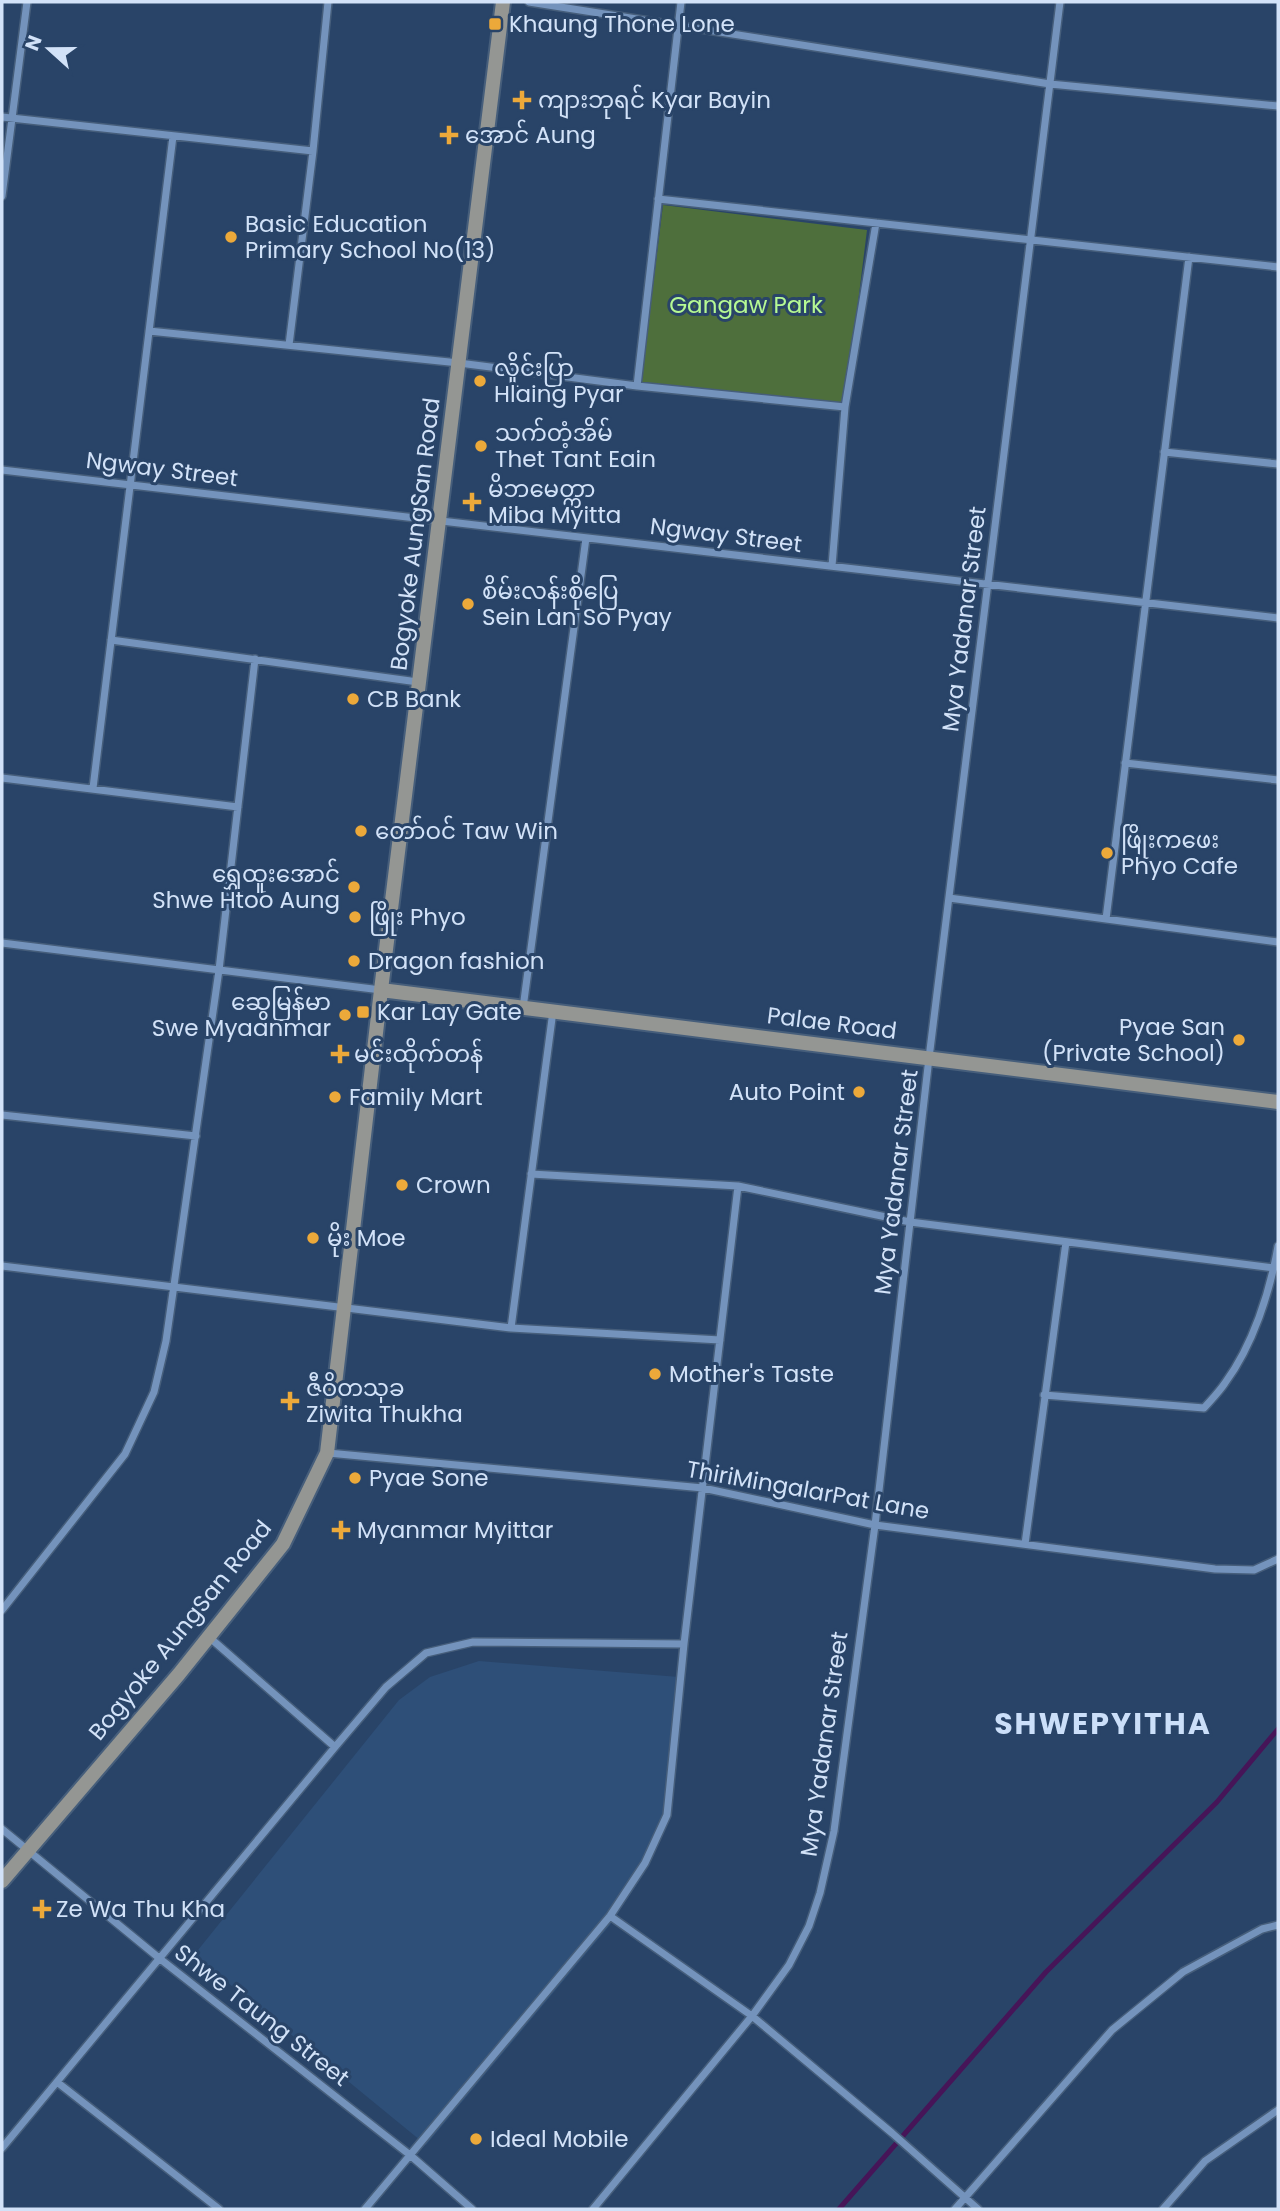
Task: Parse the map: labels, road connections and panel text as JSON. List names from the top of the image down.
{
  "streets": {
    "street": [
      "Ngway Street",
      "Bogyoke AungSan Road",
      "Mya Yadanar Street",
      "Palae Road",
      "ThiriMingalarPat Lane",
      "Shwe Taung Street"
    ]
  },
  "crossings": [
    ["Ngway Street", "Bogyoke AungSan Road"],
    ["Ngway Street", "Mya Yadanar Street"],
    ["Bogyoke AungSan Road", "Palae Road"],
    ["Bogyoke AungSan Road", "ThiriMingalarPat Lane"],
    ["Bogyoke AungSan Road", "Shwe Taung Street"],
    ["Mya Yadanar Street", "Palae Road"],
    ["Mya Yadanar Street", "ThiriMingalarPat Lane"]
  ],
  "districts": ["SHWEPYITHA"],
  "parks": ["Gangaw Park"],
  "places": {
    "transit": ["Khaung Thone Lone", "Kar Lay Gate"],
    "health": [
      "ကျားဘုရင် Kyar Bayin",
      "အောင် Aung",
      "မိဘမေတ္တာ Miba Myitta",
      "မင်းထိုက်တန်",
      "ဇီဝိတသုခ Ziwita Thukha",
      "Myanmar Myittar",
      "Ze Wa Thu Kha"
    ],
    "other": [
      "Basic Education Primary School No(13)",
      "လှိုင်းပြာ Hlaing Pyar",
      "သက်တံ့အိမ် Thet Tant Eain",
      "စိမ်းလန်းစိုပြေ Sein Lan So Pyay",
      "CB Bank",
      "တော်ဝင် Taw Win",
      "ဖြိုးကဖေး Phyo Cafe",
      "ရွှေထူးအောင် Shwe Htoo Aung",
      "ဖြိုး Phyo",
      "Dragon fashion",
      "ဆွေမြန်မာ Swe Myaanmar",
      "Pyae San (Private School)",
      "Auto Point",
      "Family Mart",
      "Crown",
      "မိုး Moe",
      "Mother's Taste",
      "Pyae Sone",
      "Ideal Mobile"
    ]
  },
  "north": "left"
}
